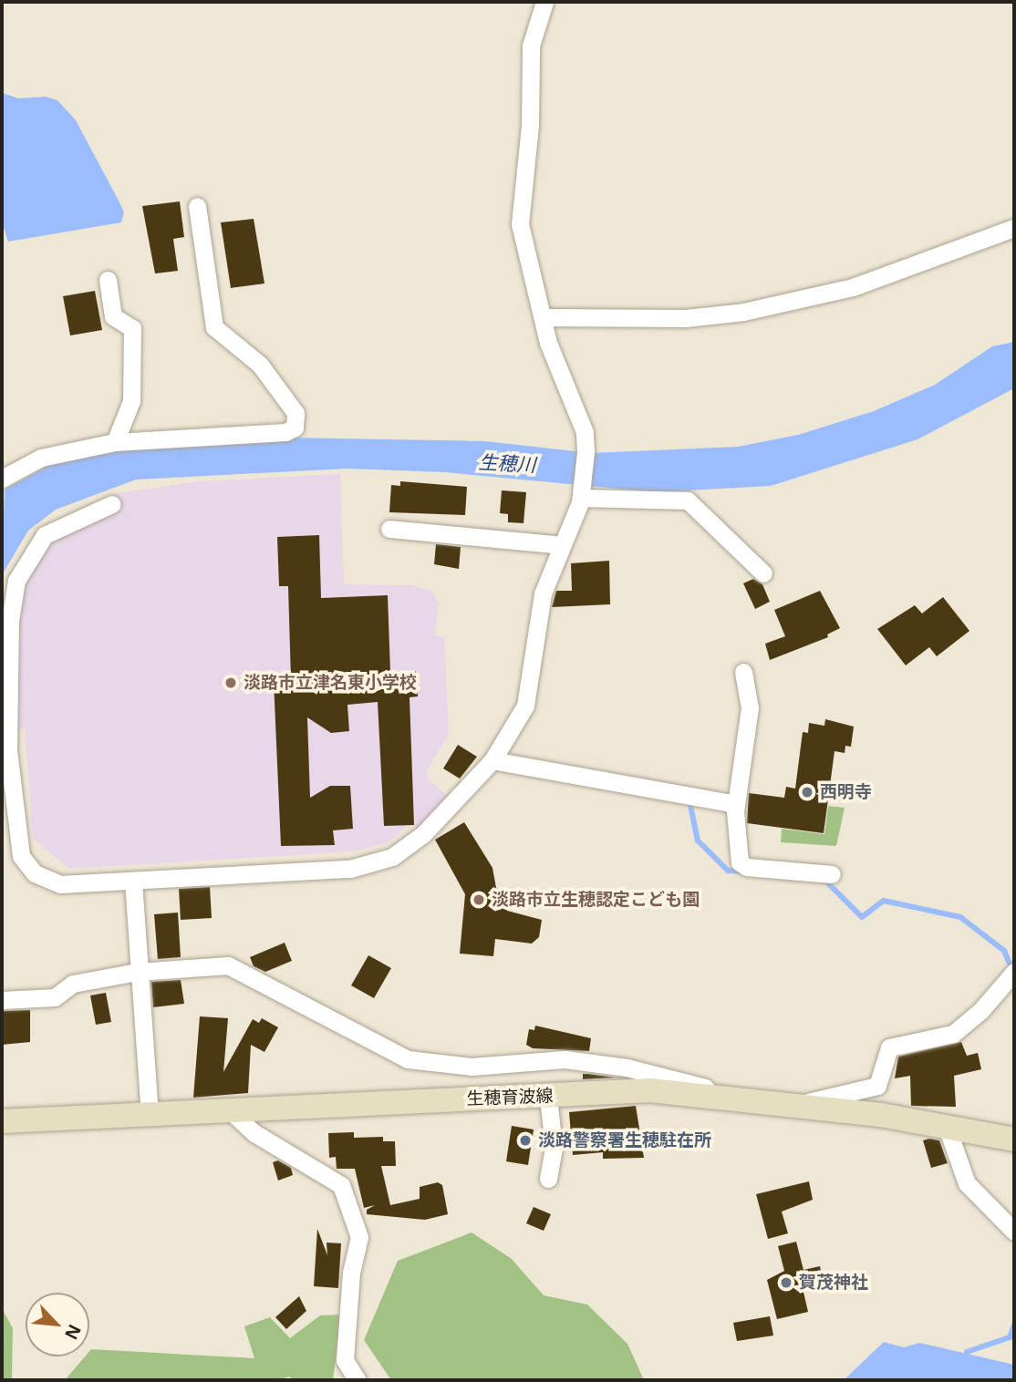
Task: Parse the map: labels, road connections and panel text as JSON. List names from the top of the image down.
{
  "streets": {
    "main road": ["生穂育波線"]
  },
  "water": ["生穂川"],
  "places": [
    "淡路市立津名東小学校",
    "西明寺",
    "淡路市立生穂認定こども園",
    "淡路警察署生穂駐在所",
    "賀茂神社"
  ],
  "north": "bottom right"
}
